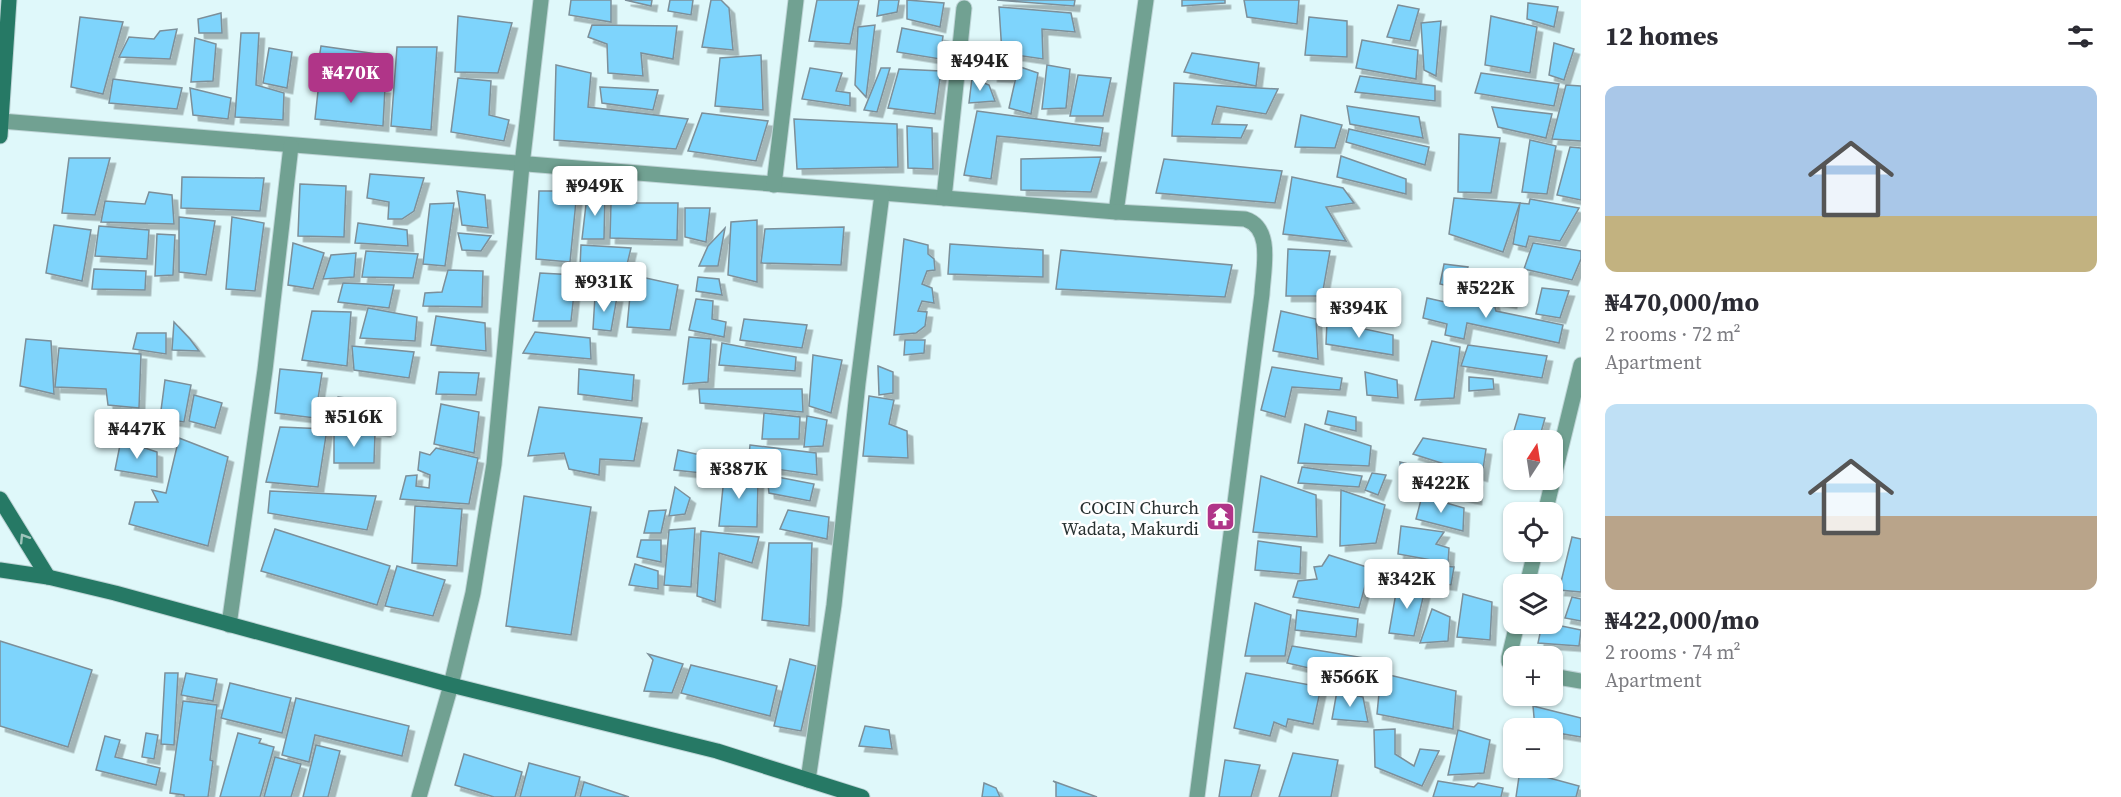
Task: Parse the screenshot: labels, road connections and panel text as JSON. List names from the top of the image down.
{
  "places": {
    "temple": ["COCIN Church Wadata, Makurdi"]
  },
  "north": "top",
  "page": {
    "heading": "12 homes",
    "price": [
      "₦494K",
      "₦470K",
      "₦949K",
      "₦931K",
      "₦522K",
      "₦394K",
      "₦516K",
      "₦447K",
      "₦387K",
      "₦422K",
      "₦342K",
      "₦566K"
    ],
    "list": [
      {
        "name": "₦470,000/mo",
        "note": "2 rooms · 72 m² · Apartment"
      },
      {
        "name": "₦422,000/mo",
        "note": "2 rooms · 74 m² · Apartment"
      }
    ],
    "map_buttons": ["+", "−"]
  }
}
